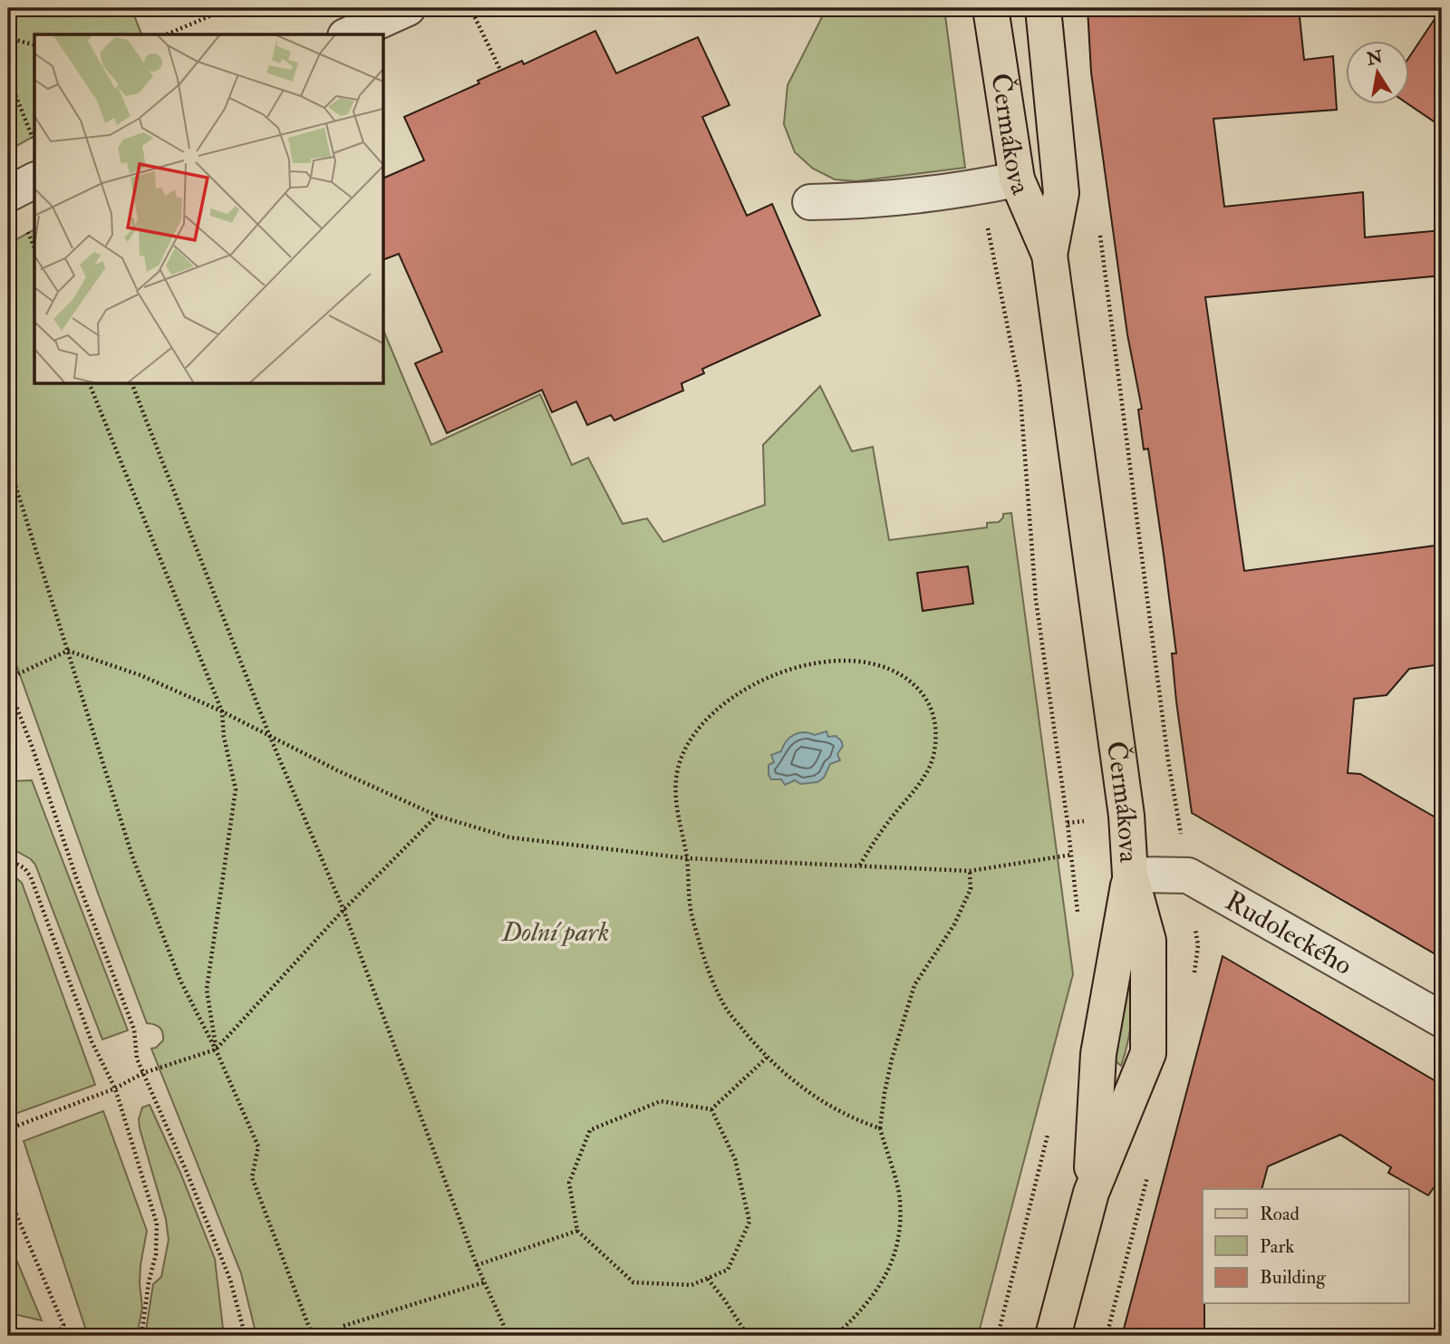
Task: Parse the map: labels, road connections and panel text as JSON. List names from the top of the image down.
{
  "streets": {
    "main road": ["Čermákova"],
    "street": ["Rudoleckého"]
  },
  "crossings": [
    ["Čermákova", "Rudoleckého"]
  ],
  "parks": ["Dolní park"],
  "legend": ["Road", "Park", "Building"],
  "north": "top"
}
